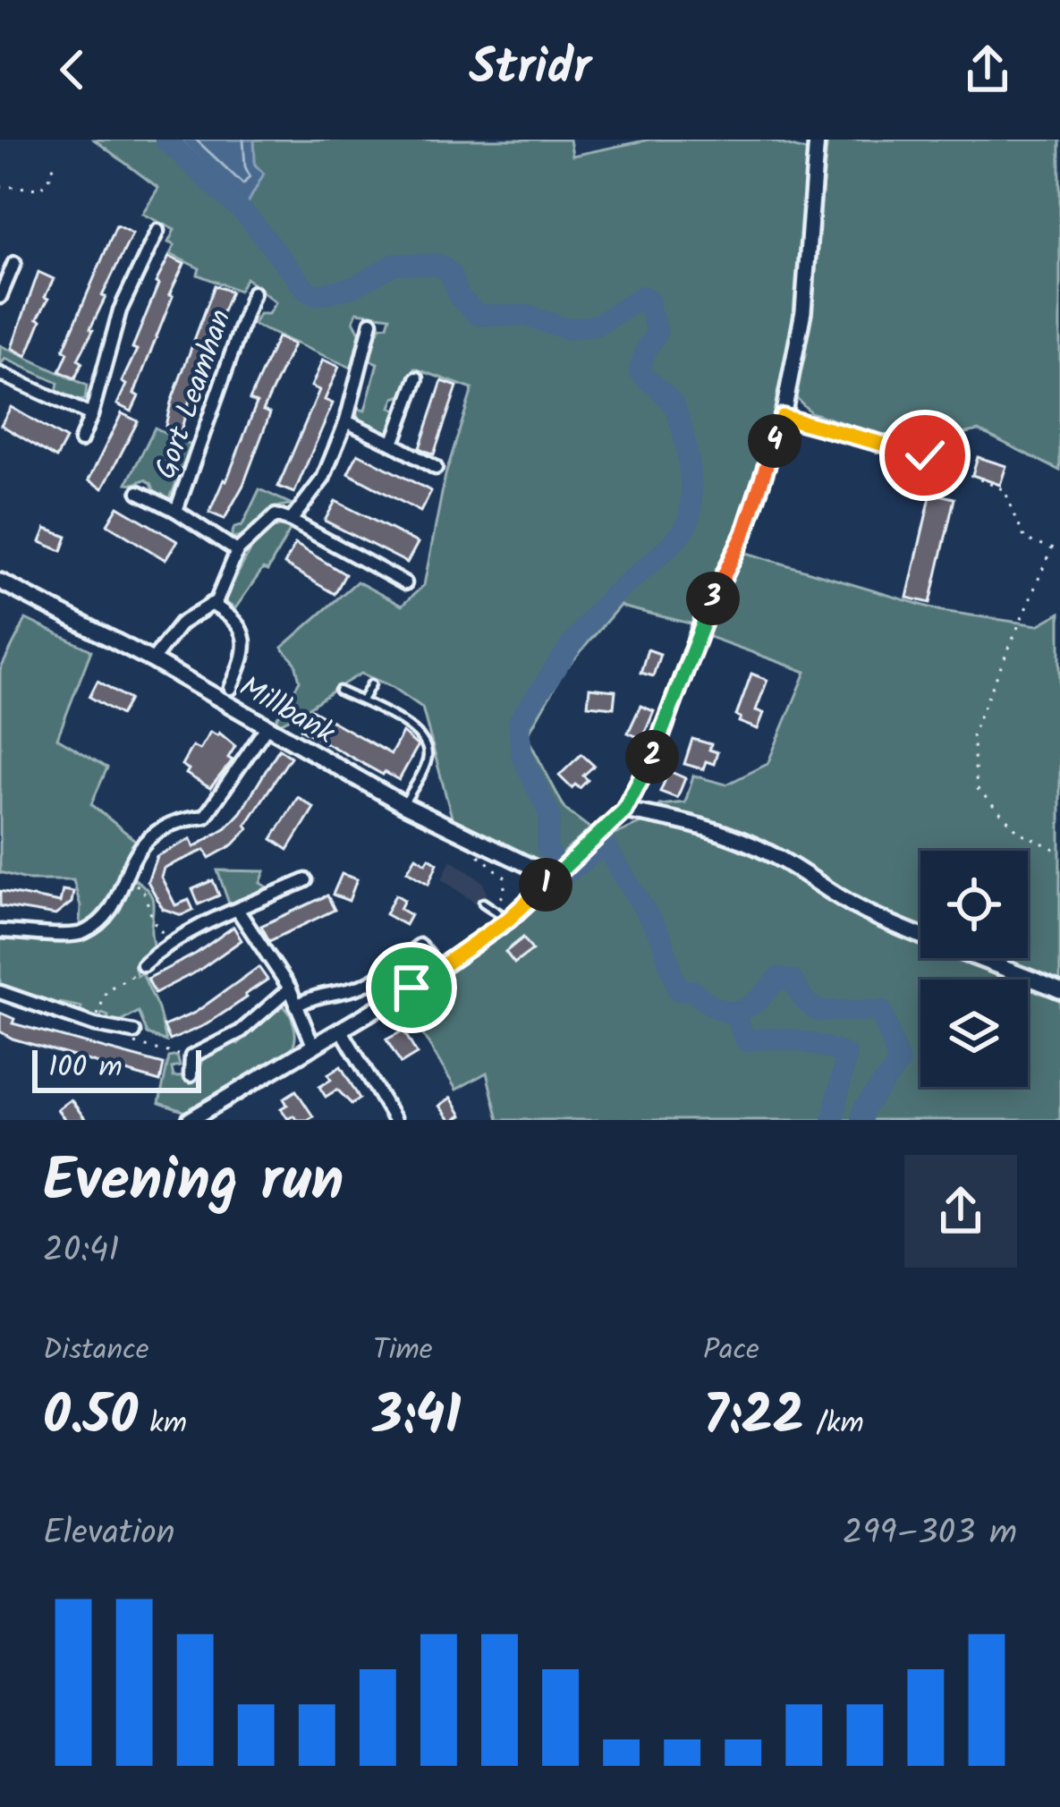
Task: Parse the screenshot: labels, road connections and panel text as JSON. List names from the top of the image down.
{
  "streets": {
    "street": ["Gort Leamhan", "Millbank"]
  },
  "scale_bar": "100 m",
  "page": {
    "header": "Stridr",
    "pins": [
      "4",
      "3",
      "2",
      "1"
    ],
    "scale": "100 m",
    "heading": ["Evening run", "20:41"],
    "stats": [
      ["Distance", "0.50 km"],
      ["Time", "3:41"],
      ["Pace", "7:22 /km"]
    ],
    "chart": ["Elevation", "299–303 m"]
  }
}
